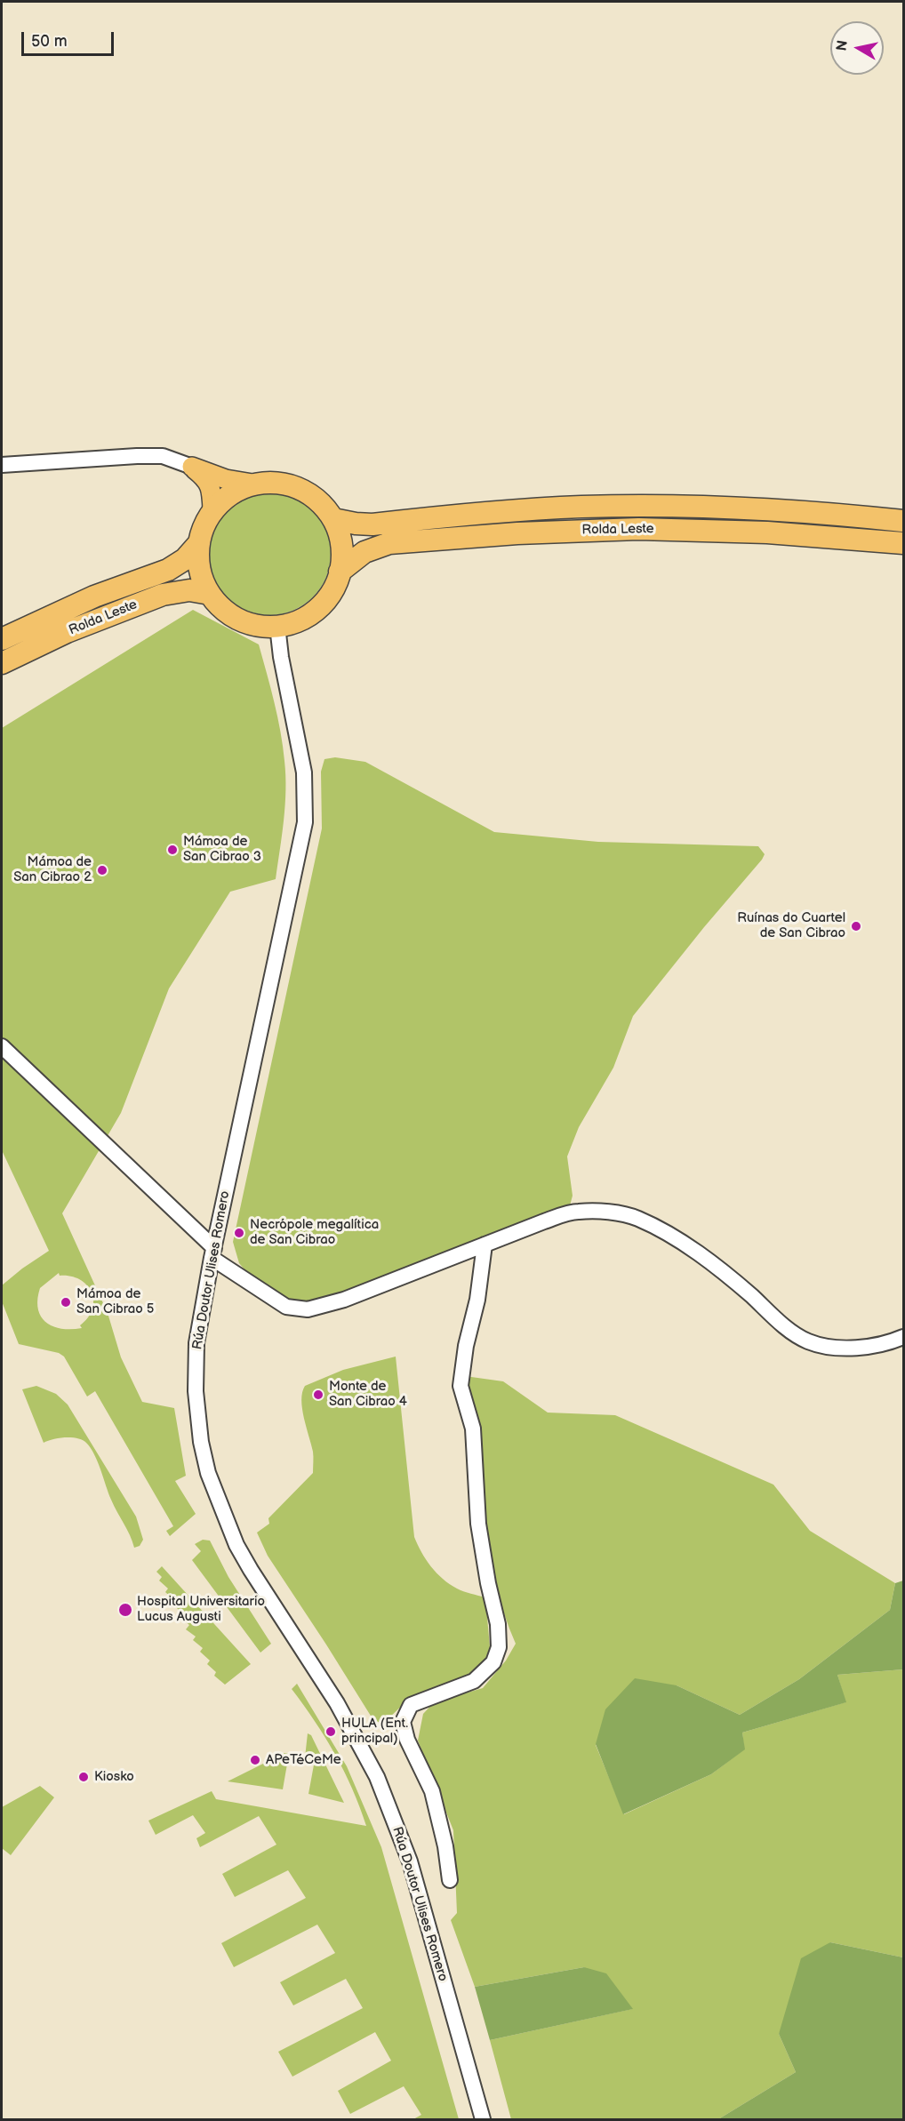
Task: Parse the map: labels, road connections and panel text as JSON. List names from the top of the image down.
{
  "streets": {
    "highway": ["Rolda Leste"],
    "street": ["Rúa Doutor Ulises Romero"]
  },
  "crossings": [
    ["Rolda Leste", "Rúa Doutor Ulises Romero"]
  ],
  "places": [
    "Mámoa de San Cibrao 3",
    "Mámoa de San Cibrao 2",
    "Ruínas do Cuartel de San Cibrao",
    "Necrópole megalítica de San Cibrao",
    "Mámoa de San Cibrao 5",
    "Monte de San Cibrao 4",
    "Hospital Universitario Lucus Augusti",
    "HULA (Ent. principal)",
    "APeTéCeMe",
    "Kiosko"
  ],
  "scale_bar": "50 m",
  "north": "left"
}
